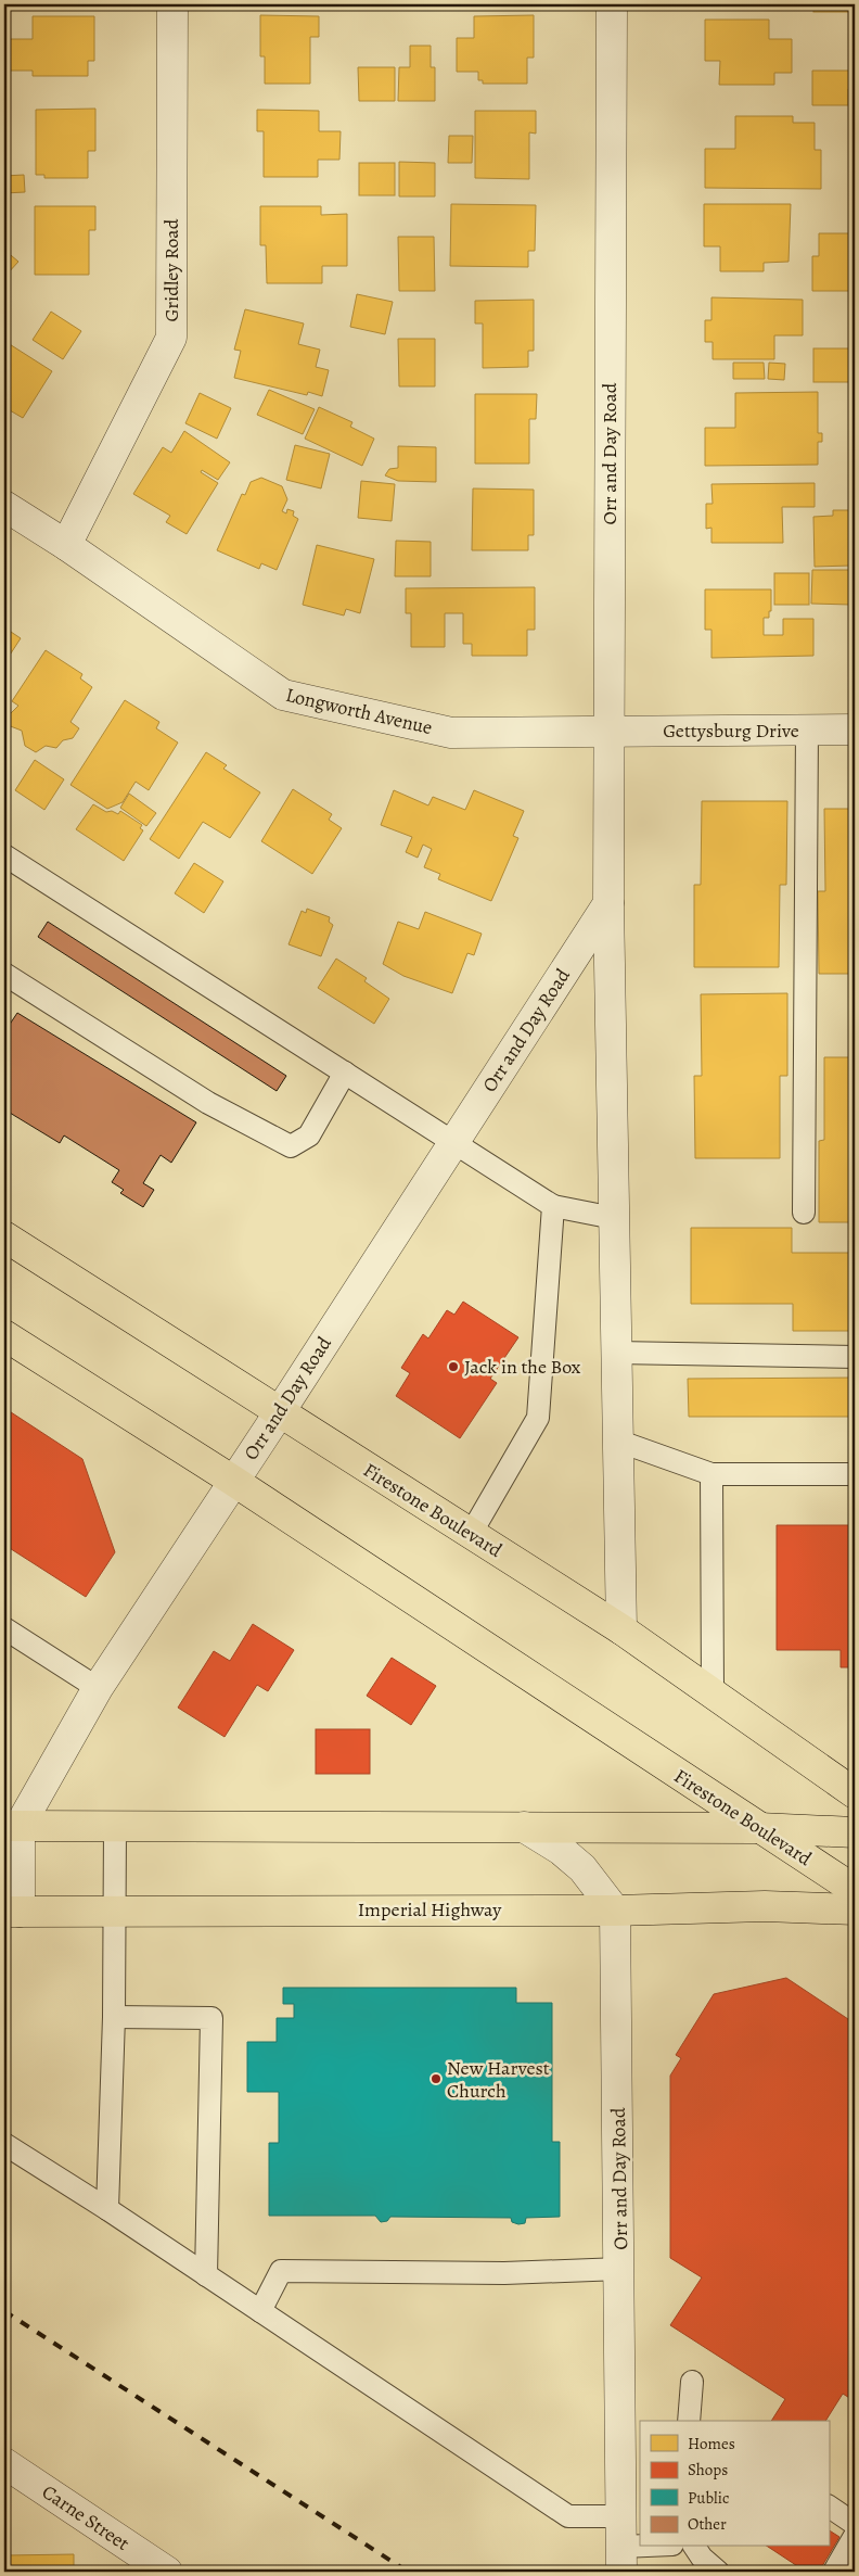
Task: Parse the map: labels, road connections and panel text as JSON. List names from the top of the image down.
{
  "streets": {
    "main road": ["Firestone Boulevard", "Imperial Highway"],
    "street": [
      "Gridley Road",
      "Orr and Day Road",
      "Longworth Avenue",
      "Gettysburg Drive",
      "Carne Street"
    ]
  },
  "crossings": [
    ["Gridley Road", "Longworth Avenue"],
    ["Orr and Day Road", "Longworth Avenue"],
    ["Orr and Day Road", "Gettysburg Drive"],
    ["Orr and Day Road", "Firestone Boulevard"],
    ["Orr and Day Road", "Imperial Highway"],
    ["Longworth Avenue", "Gettysburg Drive"]
  ],
  "places": ["Jack in the Box", "New Harvest Church"],
  "legend": [
    "Homes",
    "Shops",
    "Public",
    "Other"
  ]
}
